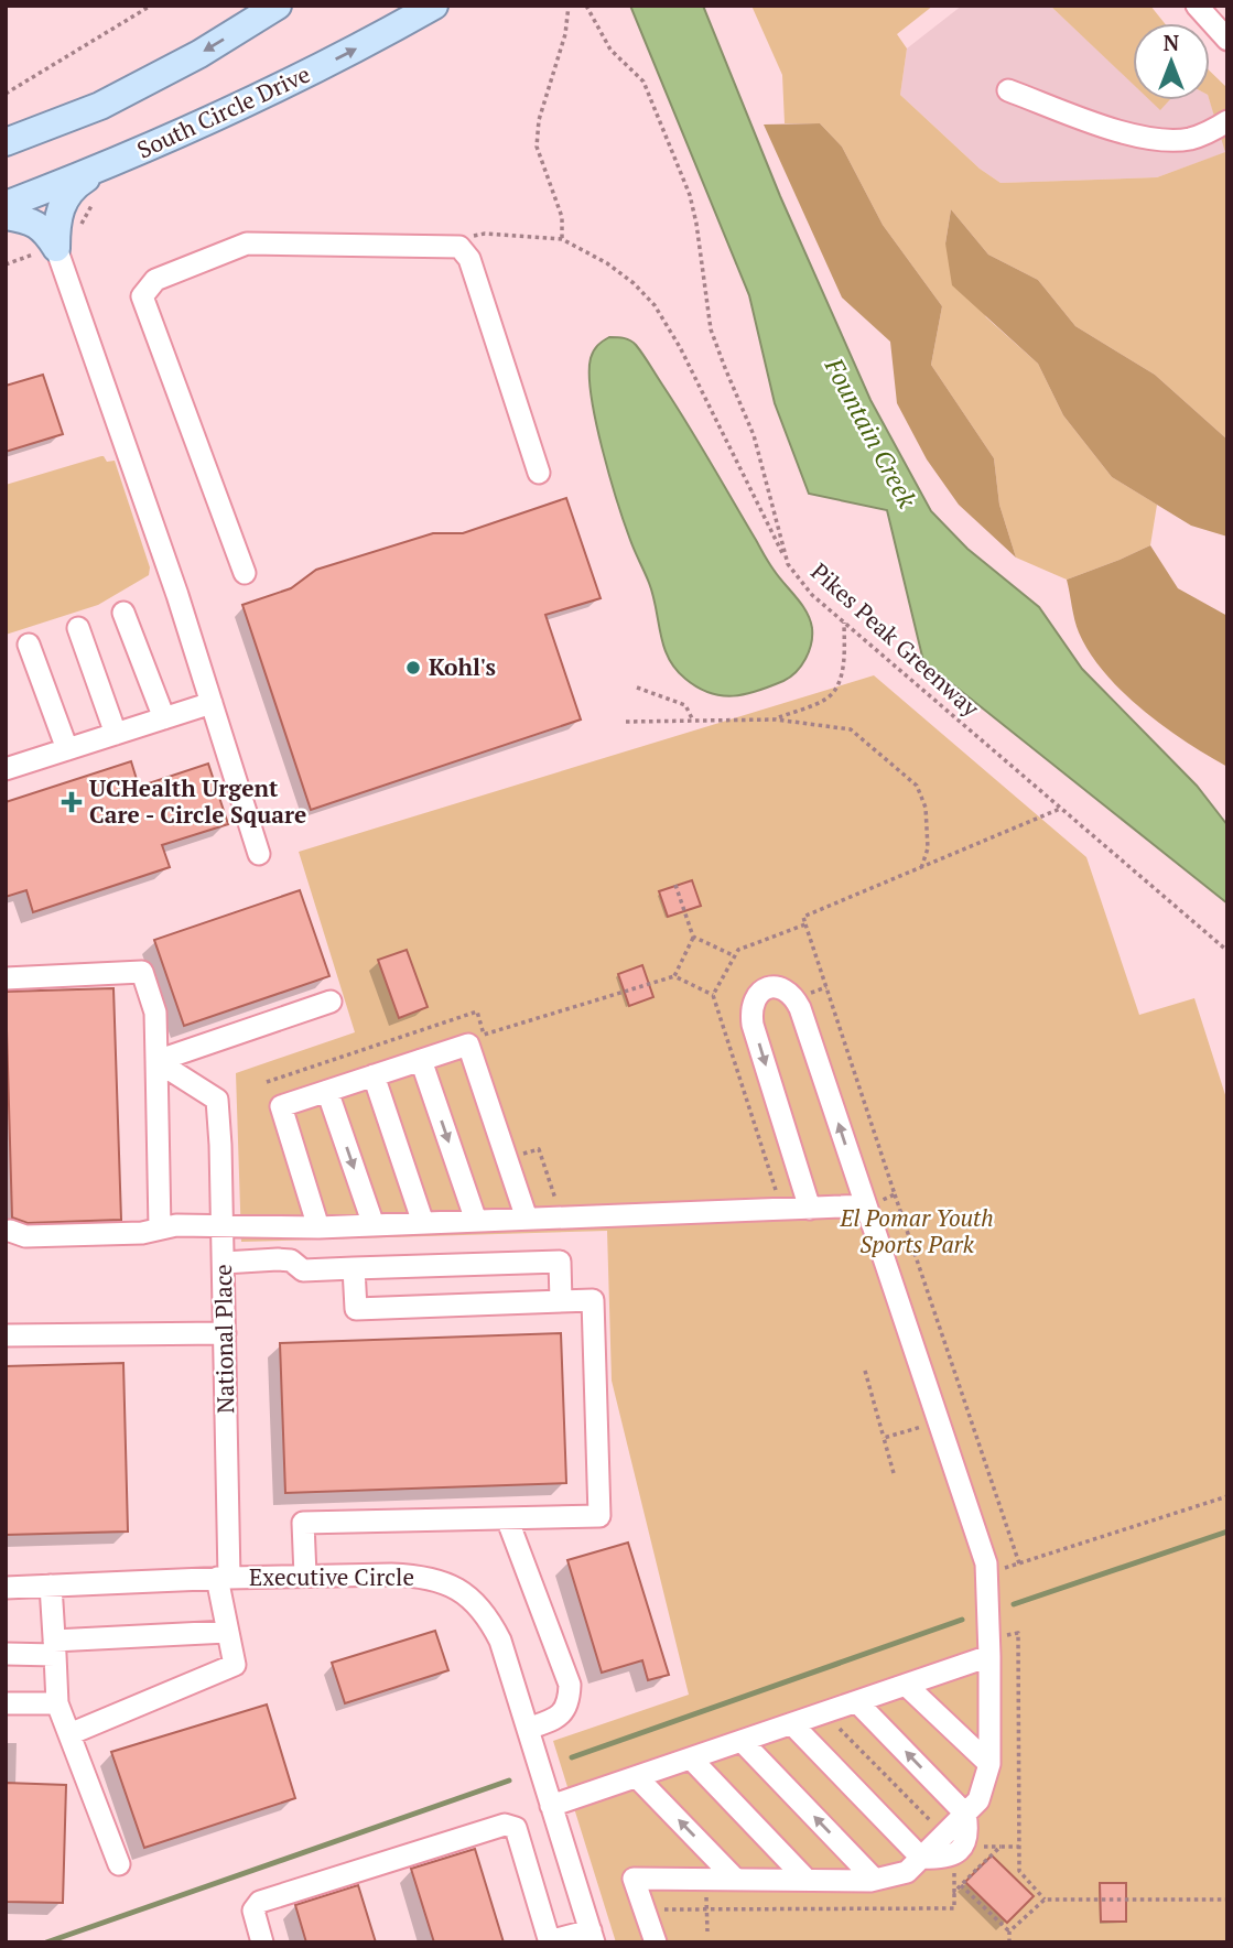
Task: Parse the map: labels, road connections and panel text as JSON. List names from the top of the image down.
{
  "streets": {
    "main road": ["South Circle Drive"],
    "street": ["National Place", "Executive Circle"],
    "path": ["Pikes Peak Greenway"]
  },
  "crossings": [
    ["National Place", "Executive Circle"]
  ],
  "water": ["Fountain Creek"],
  "parks": ["El Pomar Youth Sports Park"],
  "places": {
    "other": ["Kohl's"],
    "health": ["UCHealth Urgent Care - Circle Square"]
  },
  "north": "top"
}
